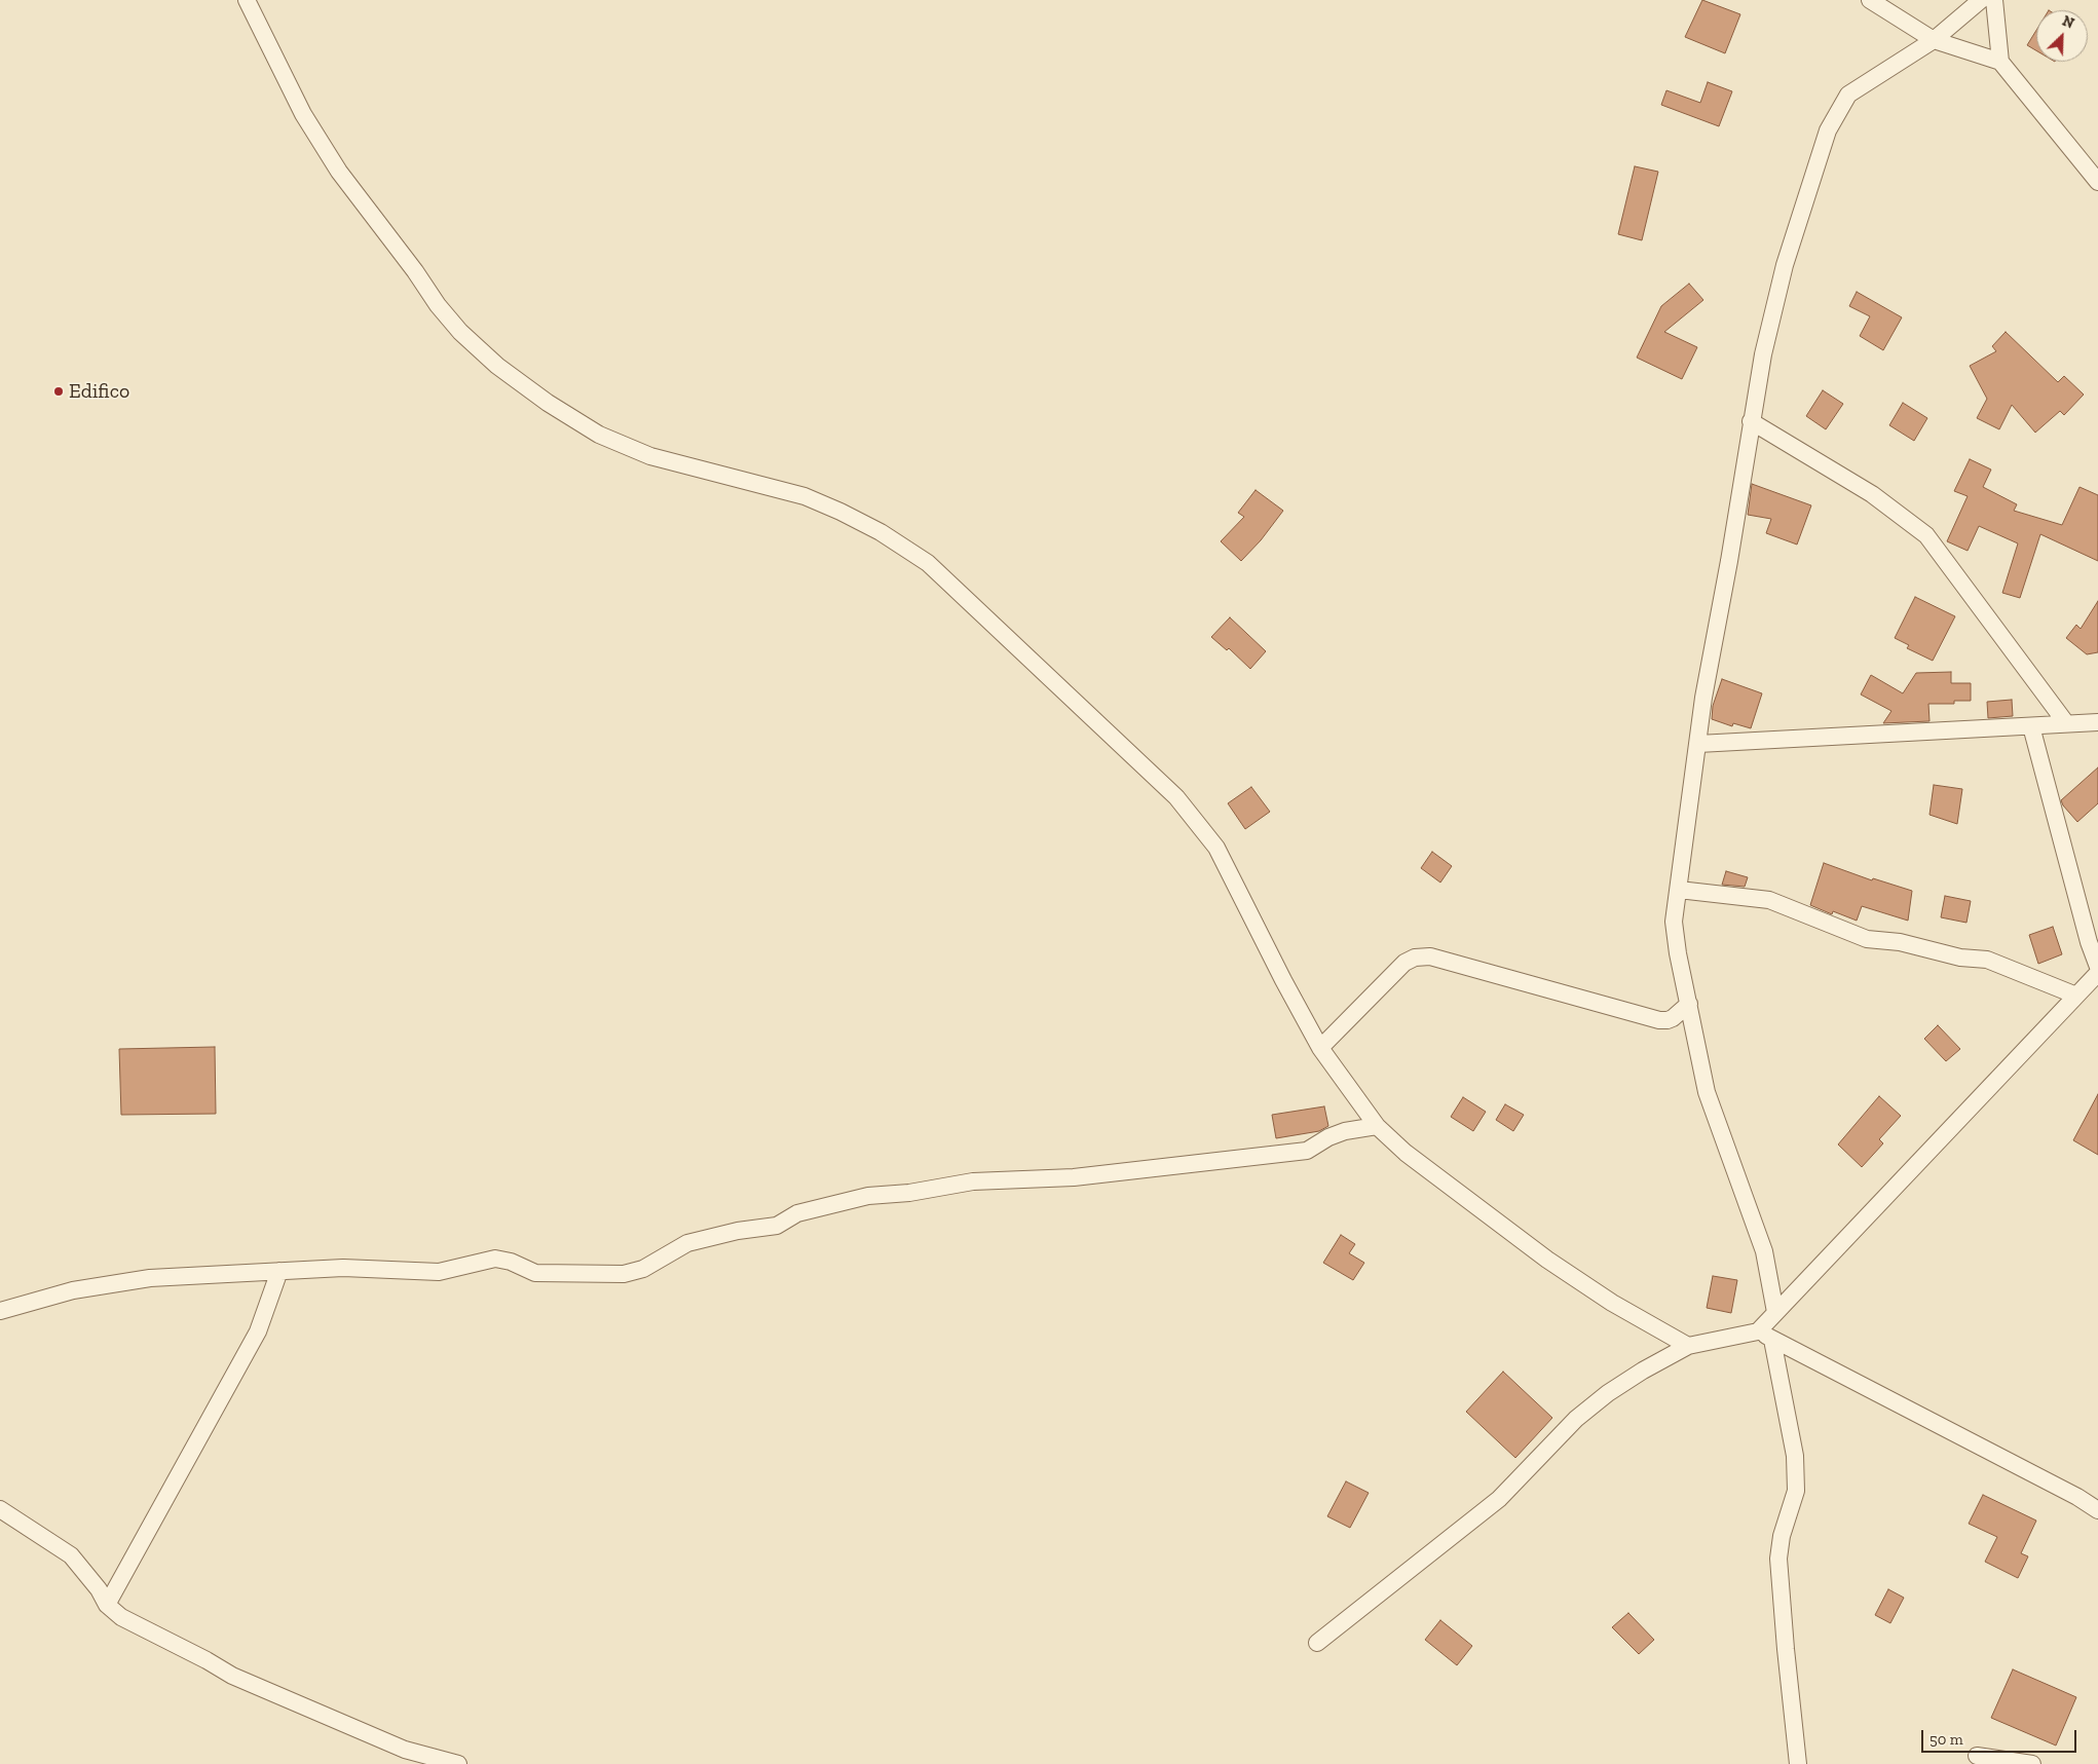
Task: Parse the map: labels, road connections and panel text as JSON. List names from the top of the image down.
{
  "places": ["Edifico"],
  "scale_bar": "50 m",
  "north": "top right"
}
